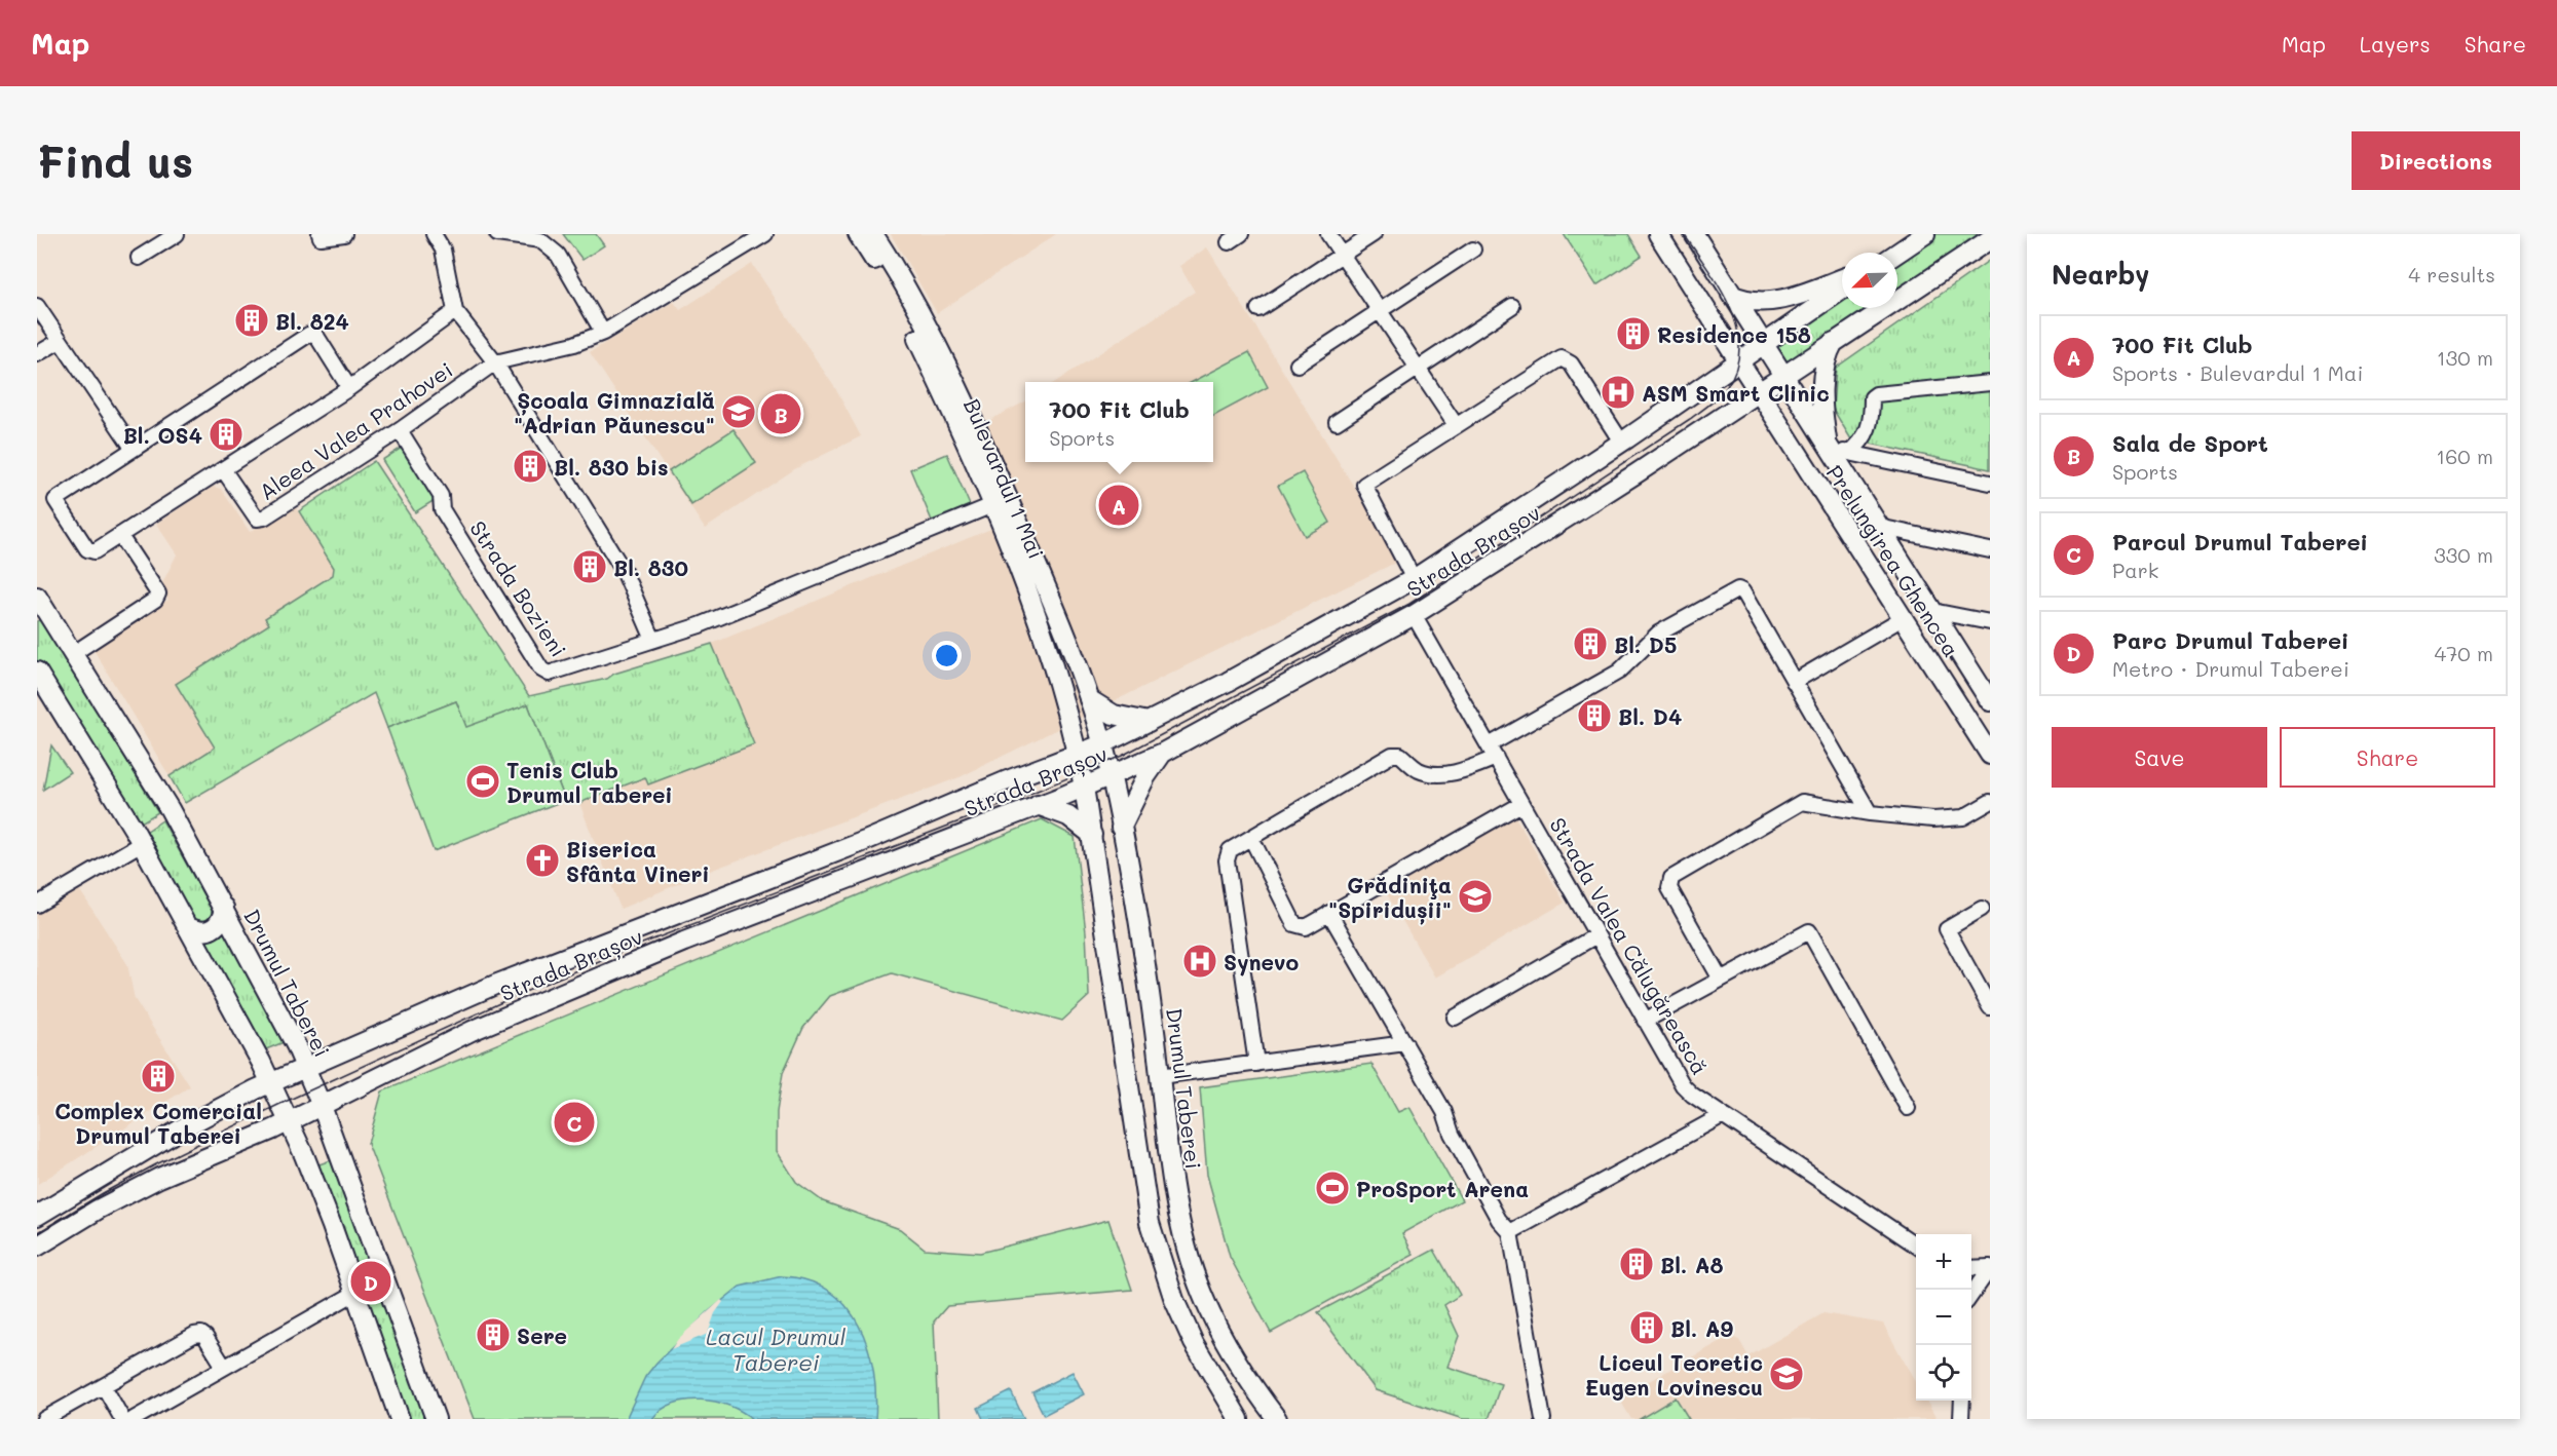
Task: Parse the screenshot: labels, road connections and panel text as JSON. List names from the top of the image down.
{
  "streets": {
    "main road": [
      "Bulevardul 1 Mai",
      "Strada Brașov",
      "Prelungirea Ghencea",
      "Drumul Taberei"
    ],
    "street": ["Aleea Valea Prahovei", "Strada Bozieni", "Strada Valea Călugărească"]
  },
  "crossings": [
    ["Aleea Valea Prahovei", "Strada Bozieni"],
    ["Bulevardul 1 Mai", "Strada Brașov"],
    ["Bulevardul 1 Mai", "Strada Bozieni"],
    ["Bulevardul 1 Mai", "Drumul Taberei"],
    ["Strada Brașov", "Prelungirea Ghencea"],
    ["Strada Brașov", "Strada Valea Călugărească"],
    ["Strada Brașov", "Drumul Taberei"]
  ],
  "water": ["Lacul Drumul Taberei"],
  "places": {
    "building": [
      "Bl. 824",
      "Residence 158",
      "Bl. OS4",
      "Bl. 830 bis",
      "Bl. 830",
      "Bl. D5",
      "Bl. D4",
      "Complex Comercial Drumul Taberei",
      "Bl. A8",
      "Bl. A9",
      "Sere"
    ],
    "hospital": ["ASM Smart Clinic", "Synevo"],
    "school or university": ["Școala Gimnazială \"Adrian Păunescu\"", "Grădiniţa \"Spiridușii\"", "Liceul Teoretic Eugen Lovinescu"],
    "sports": ["Tenis Club Drumul Taberei", "ProSport Arena"],
    "church": ["Biserica Sfânta Vineri"]
  },
  "north": "bottom left",
  "page": {
    "header": "Map",
    "nav": ["Map", "Layers", "Share"],
    "buttons": [
      "Directions",
      ["Save", "Share"]
    ],
    "title": "Find us",
    "heading": ["Nearby", "4 results"],
    "list": [
      {
        "mark": "A",
        "name": "700 Fit Club",
        "note": "Sports · Bulevardul 1 Mai",
        "value": "130 m"
      },
      {
        "mark": "B",
        "name": "Sala de Sport",
        "note": "Sports",
        "value": "160 m"
      },
      {
        "mark": "C",
        "name": "Parcul Drumul Taberei",
        "note": "Park",
        "value": "330 m"
      },
      {
        "mark": "D",
        "name": "Parc Drumul Taberei",
        "note": "Metro · Drumul Taberei",
        "value": "470 m"
      }
    ],
    "popup": ["700 Fit Club", "Sports"],
    "pins": [
      "B",
      "A",
      "C",
      "D"
    ],
    "map_buttons": ["+", "−"]
  }
}
